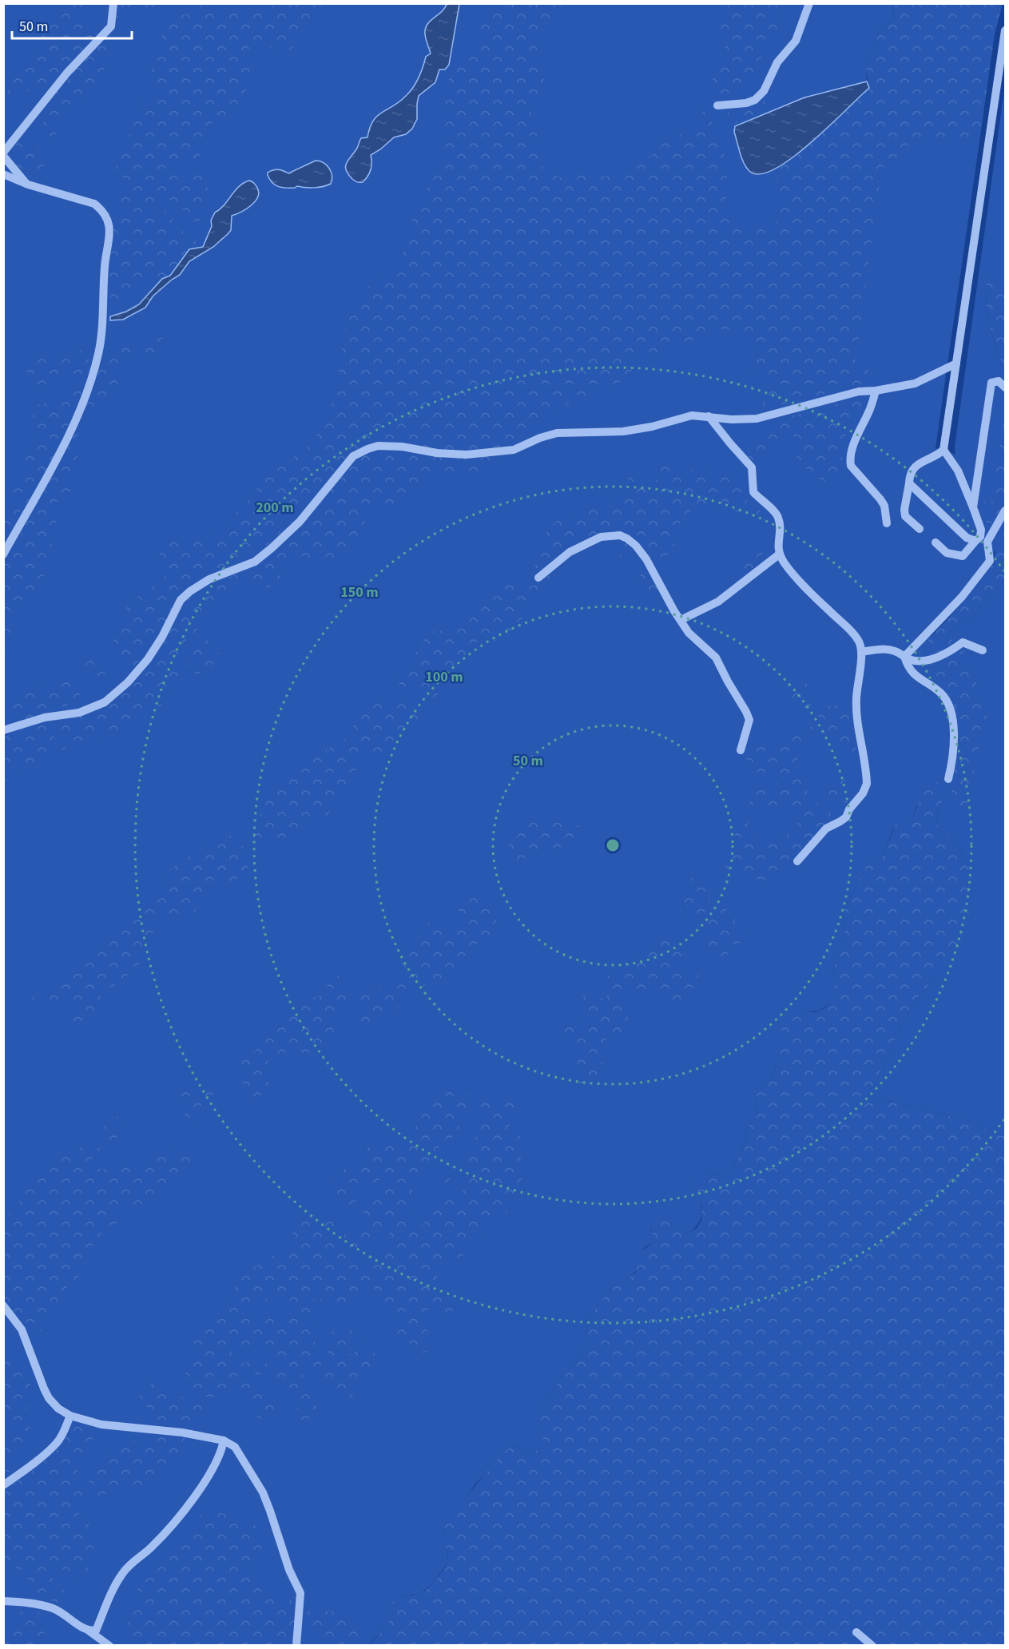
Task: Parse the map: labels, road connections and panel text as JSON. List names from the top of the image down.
{
  "scale_bar": "50 m",
  "rings": [
    "200 m",
    "150 m",
    "100 m",
    "50 m"
  ]
}
